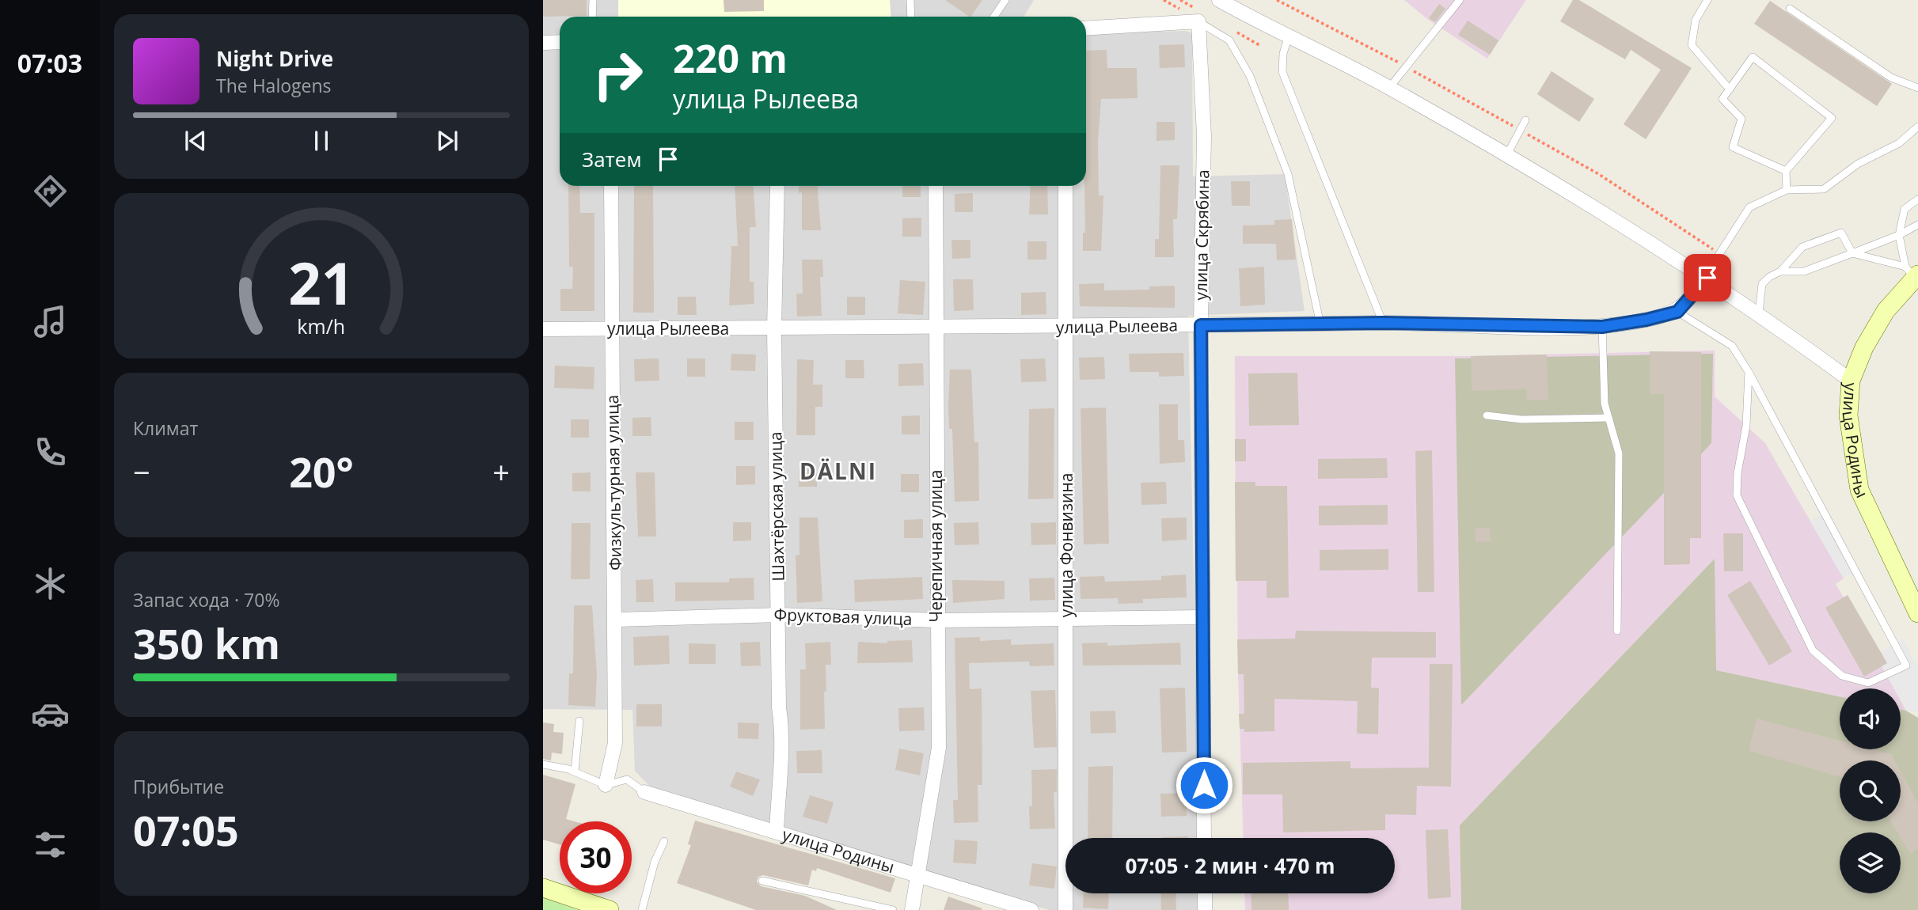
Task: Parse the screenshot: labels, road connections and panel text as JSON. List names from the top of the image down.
{
  "streets": {
    "street": [
      "улица Скрябина",
      "улица Рылеева",
      "улица Родины",
      "Физкультурная улица",
      "Шахтёрская улица",
      "улица Фонвизина",
      "Черепичная улица",
      "Фруктовая улица"
    ]
  },
  "crossings": [
    ["улица Скрябина", "улица Рылеева"],
    ["улица Скрябина", "Фруктовая улица"],
    ["улица Рылеева", "Физкультурная улица"],
    ["улица Рылеева", "Шахтёрская улица"],
    ["улица Рылеева", "улица Фонвизина"],
    ["улица Рылеева", "Черепичная улица"],
    ["улица Родины", "Шахтёрская улица"],
    ["улица Родины", "Черепичная улица"],
    ["Физкультурная улица", "Фруктовая улица"],
    ["Шахтёрская улица", "Фруктовая улица"],
    ["улица Фонвизина", "Фруктовая улица"],
    ["Черепичная улица", "Фруктовая улица"]
  ],
  "districts": ["DÄLNI"],
  "page": {
    "tabs": "07:03",
    "turn": ["220 m", "улица Рылеева"],
    "song": ["Night Drive", "The Halogens"],
    "then": "Затем",
    "tile": [
      "Климат",
      ["Запас хода · 70%", "350 km"],
      ["Прибытие", "07:05"]
    ],
    "heat": ["−", "20°", "+"],
    "limit": "30",
    "trip": "07:05 · 2 мин · 470 m",
    "gauge": ["21", "km/h"]
  }
}
